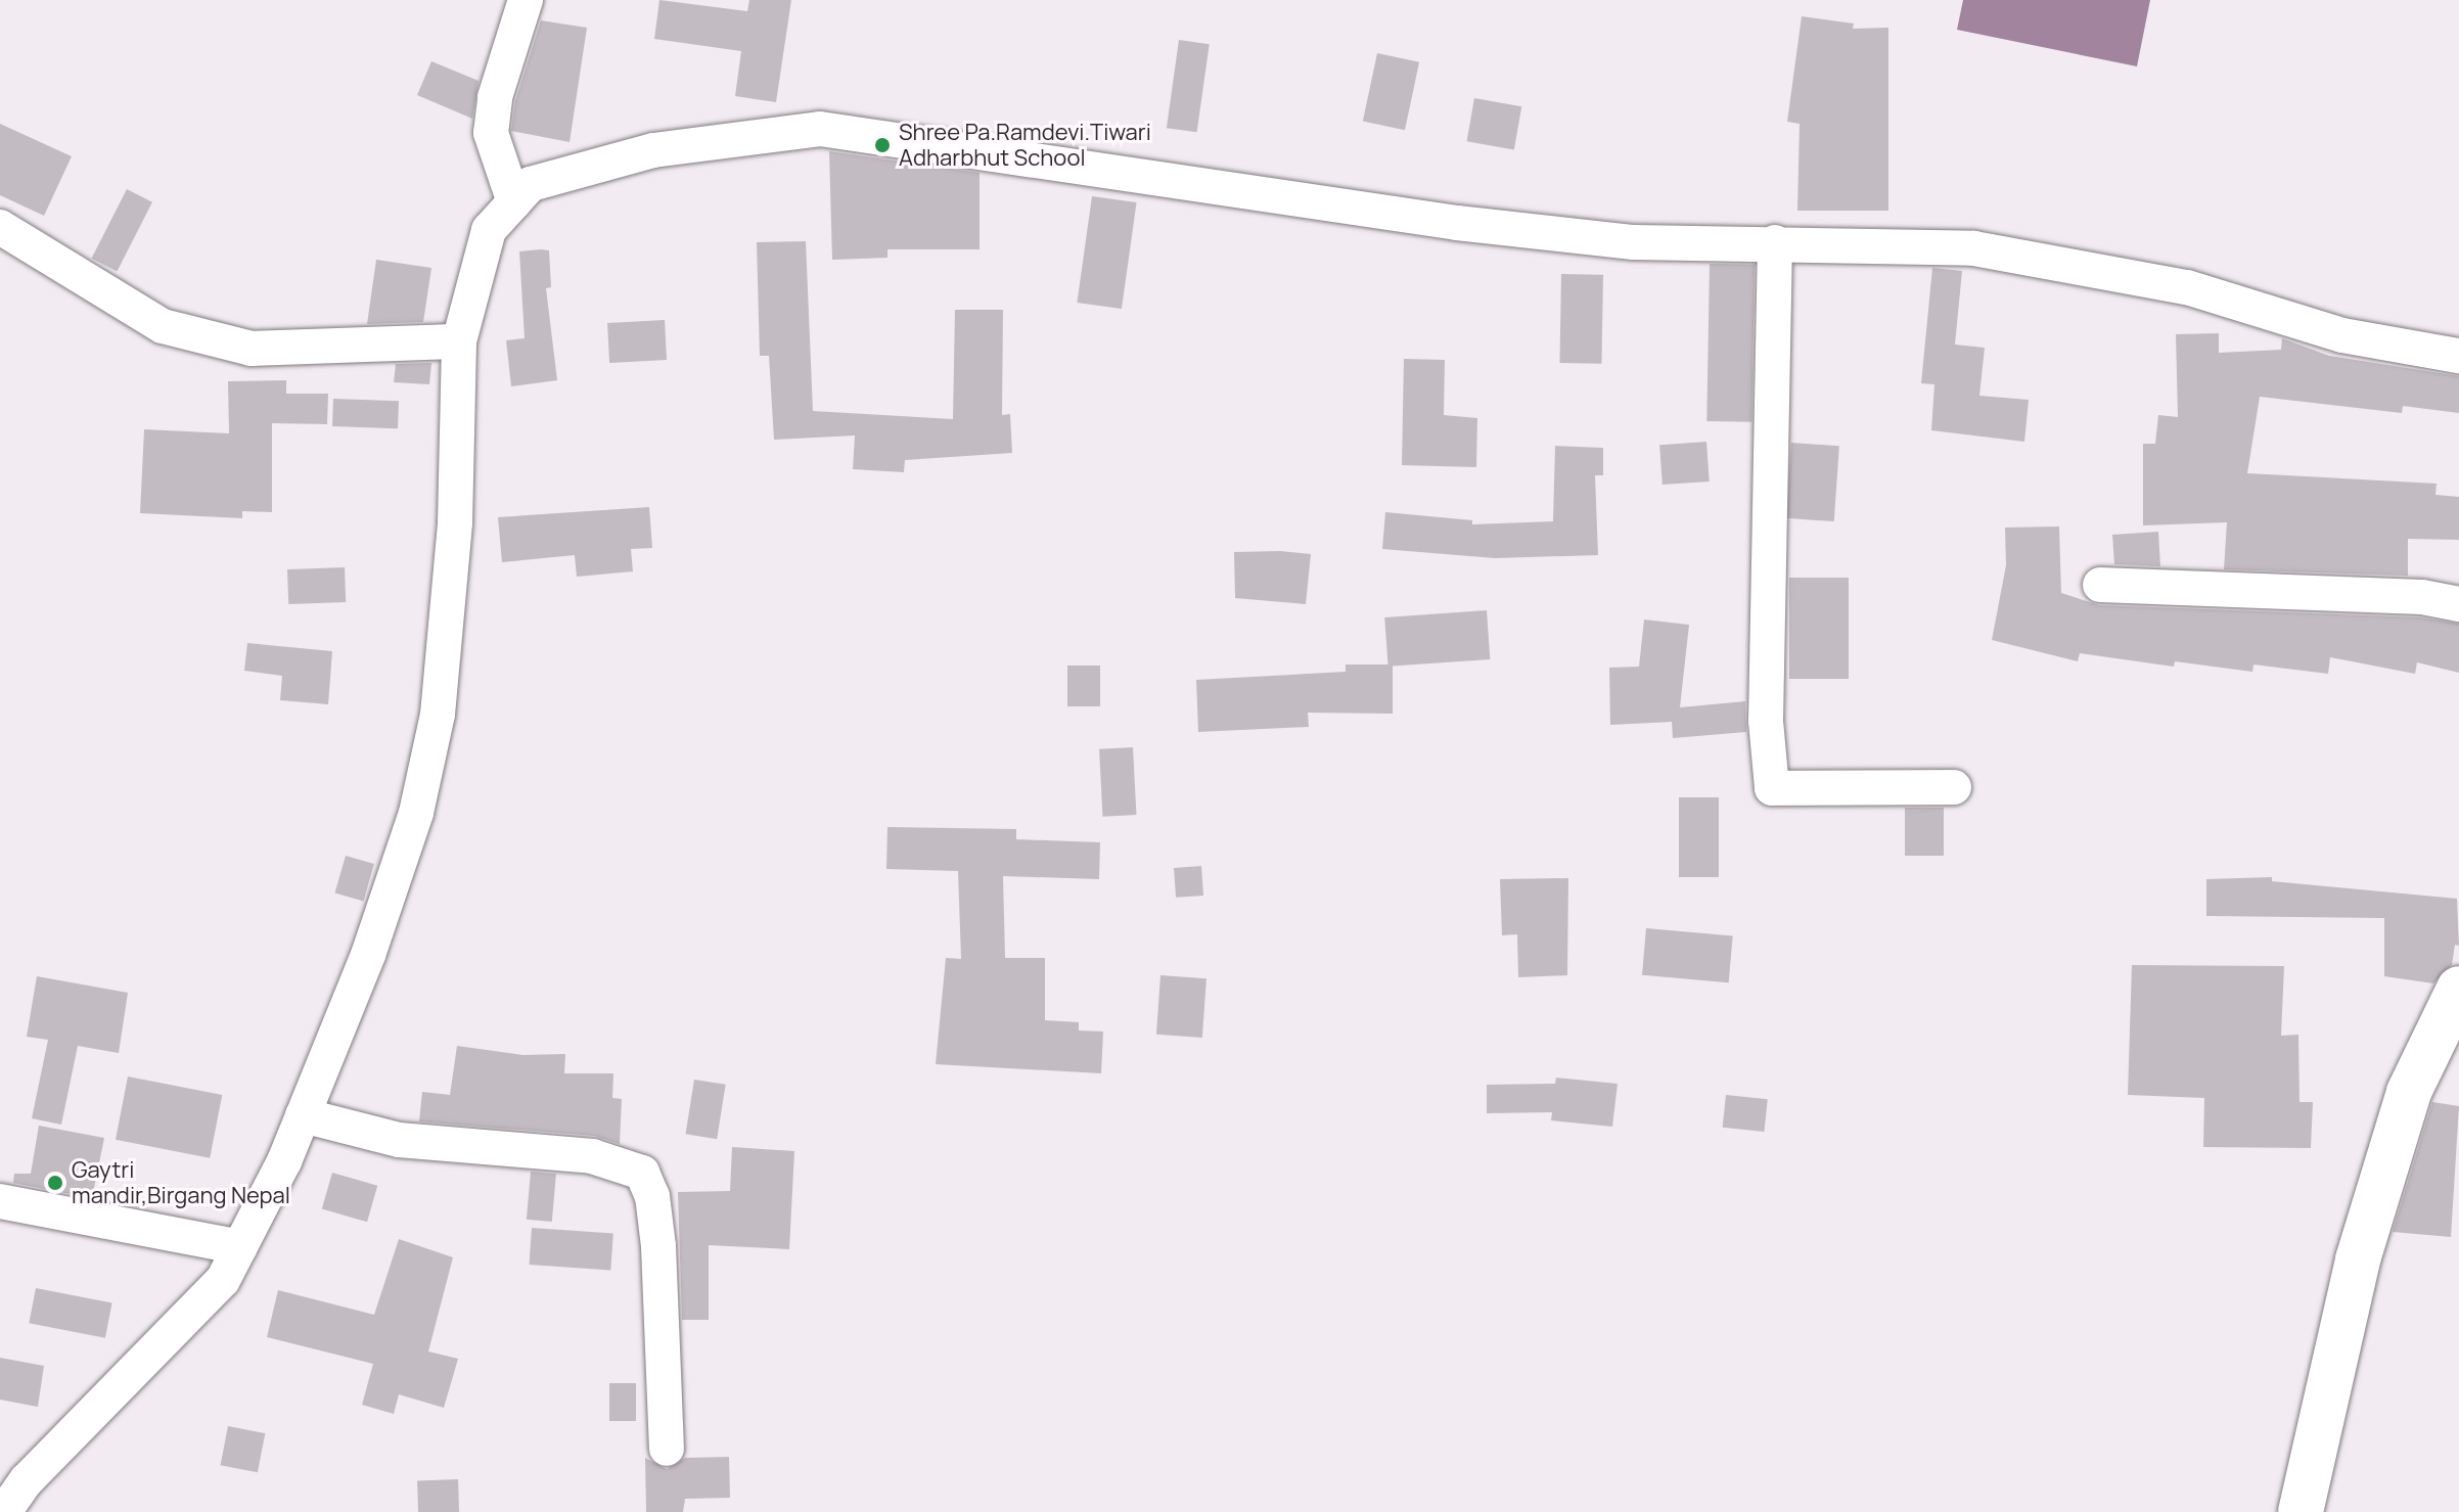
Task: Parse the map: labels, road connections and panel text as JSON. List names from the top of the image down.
{
  "places": ["Shree Pa.Ramdevi.Tiwari Adharbhut School", "Gaytri mandir,Birgang Nepal"]
}
